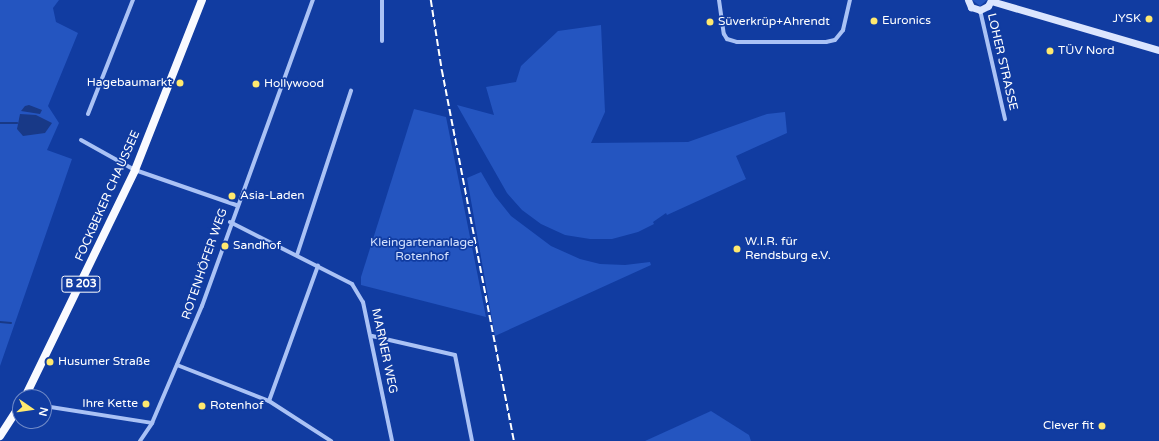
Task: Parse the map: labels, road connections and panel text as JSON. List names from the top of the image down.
{
  "streets": {
    "main road": ["FOCKBEKER CHAUSSEE", "B 203"],
    "street": ["LOHER STRASSE", "ROTENHÖFER WEG", "MARNER WEG"]
  },
  "crossings": [
    ["ROTENHÖFER WEG", "MARNER WEG"]
  ],
  "parks": ["Kleingartenanlage Rotenhof"],
  "places": [
    "JYSK",
    "Euronics",
    "Süverkrüp+Ahrendt",
    "TÜV Nord",
    "Hagebaumarkt",
    "Hollywood",
    "Asia-Laden",
    "Sandhof",
    "W.I.R. für Rendsburg e.V.",
    "Husumer Straße",
    "Ihre Kette",
    "Rotenhof",
    "Clever fit"
  ],
  "north": "right"
}
